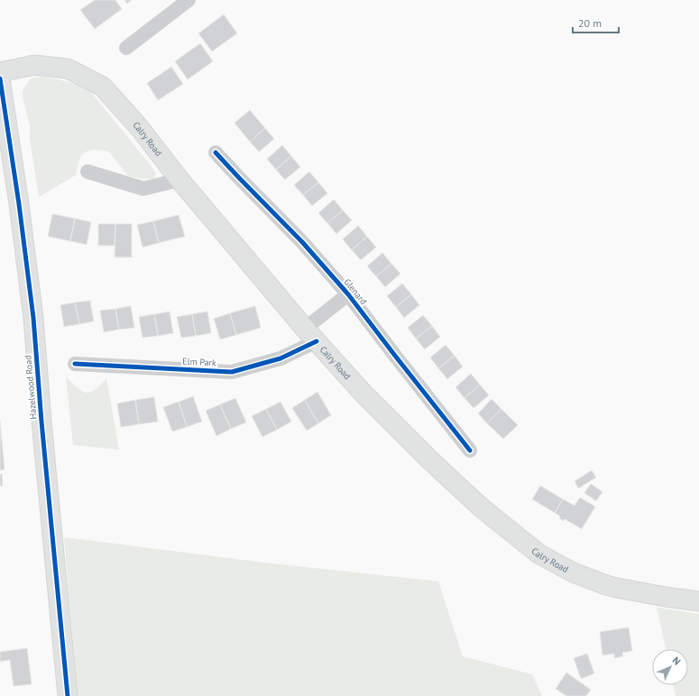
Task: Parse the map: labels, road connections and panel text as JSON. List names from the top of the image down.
{
  "streets": {
    "main road": ["Calry Road", "Hazelwood Road"],
    "street": ["Glenard", "Elm Park"]
  },
  "crossings": [
    ["Calry Road", "Glenard"],
    ["Calry Road", "Elm Park"],
    ["Glenard", "Elm Park"]
  ],
  "scale_bar": "20 m",
  "north": "top right"
}
